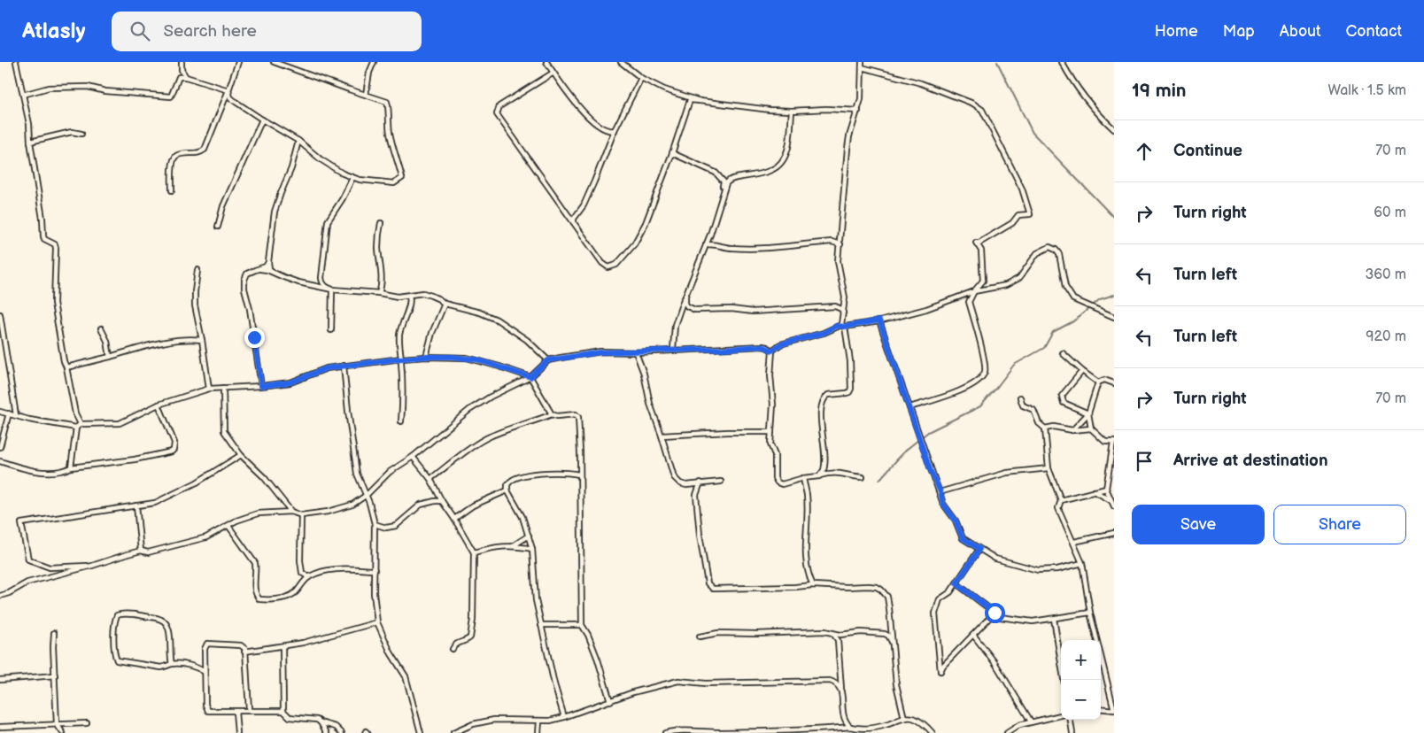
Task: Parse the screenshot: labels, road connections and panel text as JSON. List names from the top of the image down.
{
  "page": {
    "header": "Atlasly",
    "search": "Search here",
    "nav": [
      "Home",
      "Map",
      "About",
      "Contact"
    ],
    "heading": ["19 min", "Walk · 1.5 km"],
    "list": [
      ["Continue", "70 m"],
      ["Turn right", "60 m"],
      ["Turn left", "360 m"],
      ["Turn left", "920 m"],
      ["Turn right", "70 m"],
      "Arrive at destination"
    ],
    "buttons": ["Save", "Share"],
    "map_buttons": ["+", "−"]
  }
}
